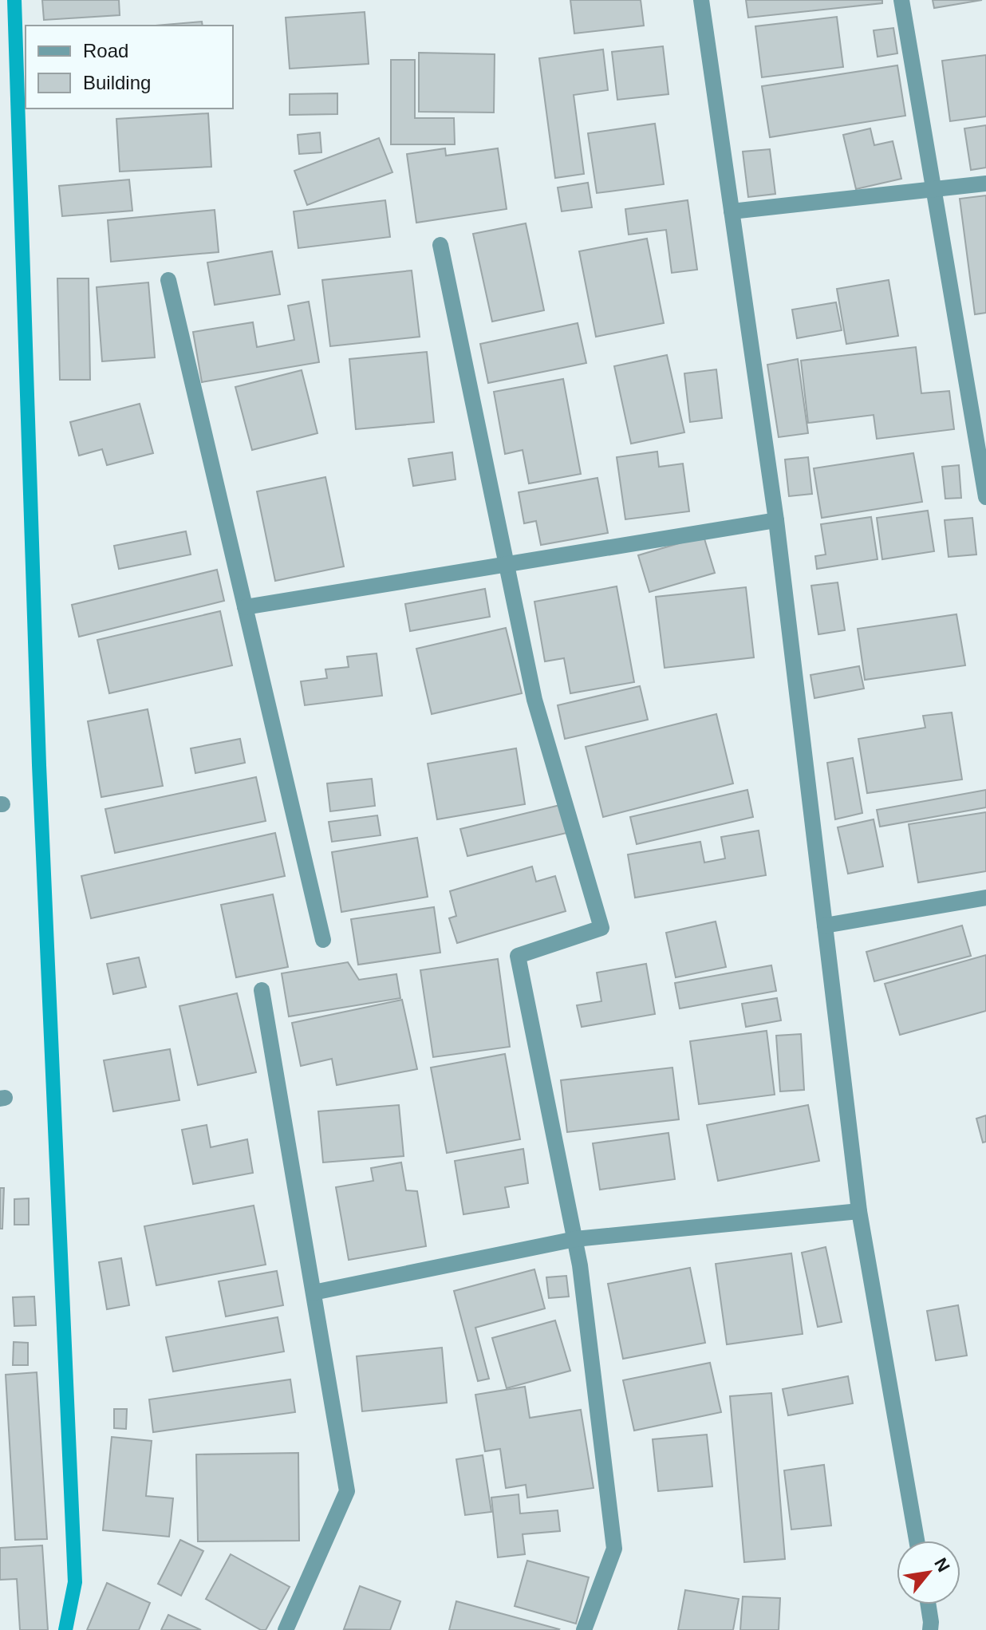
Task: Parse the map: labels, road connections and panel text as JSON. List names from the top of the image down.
{
  "legend": ["Road", "Building"],
  "north": "top right"
}
